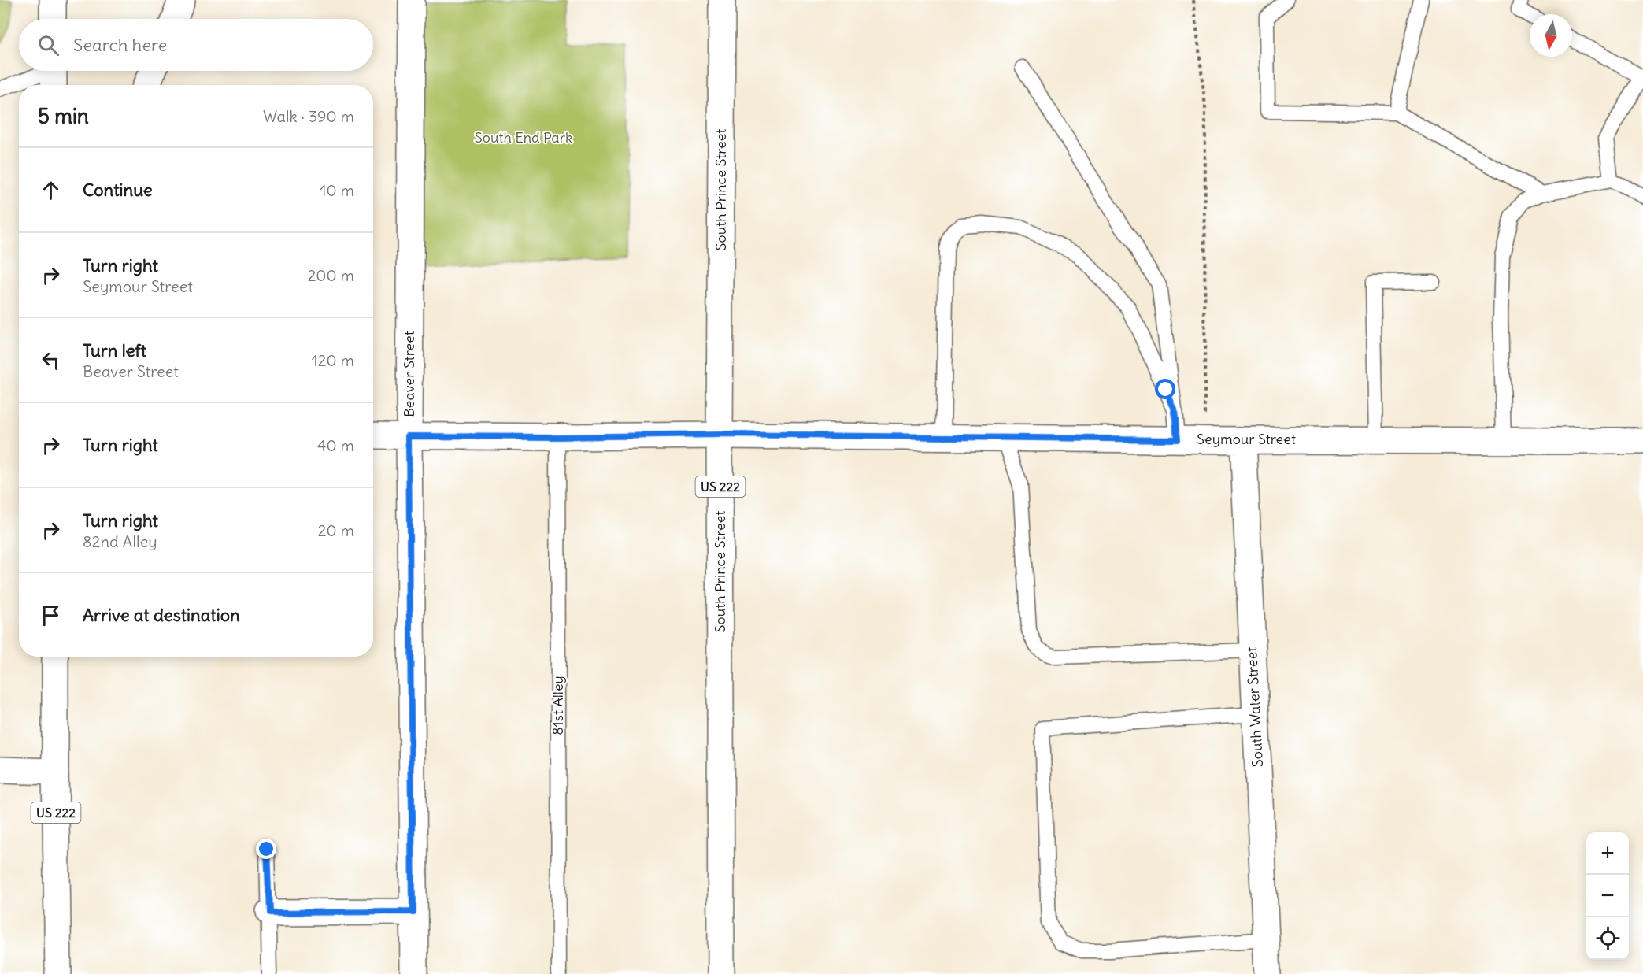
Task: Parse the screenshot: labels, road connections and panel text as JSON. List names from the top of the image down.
{
  "streets": {
    "main road": [
      "South Prince Street",
      "Beaver Street",
      "Seymour Street",
      "US 222",
      "South Water Street"
    ],
    "lane": ["81st Alley"]
  },
  "crossings": [
    ["South Prince Street", "Seymour Street"],
    ["Beaver Street", "Seymour Street"],
    ["Seymour Street", "81st Alley"],
    ["Seymour Street", "South Water Street"]
  ],
  "parks": ["South End Park"],
  "north": "bottom",
  "page": {
    "search": "Search here",
    "heading": ["5 min", "Walk · 390 m"],
    "list": [
      ["Continue", "10 m"],
      ["Turn right", "Seymour Street", "200 m"],
      ["Turn left", "Beaver Street", "120 m"],
      ["Turn right", "40 m"],
      ["Turn right", "82nd Alley", "20 m"],
      "Arrive at destination"
    ],
    "map_buttons": ["+", "−"]
  }
}
